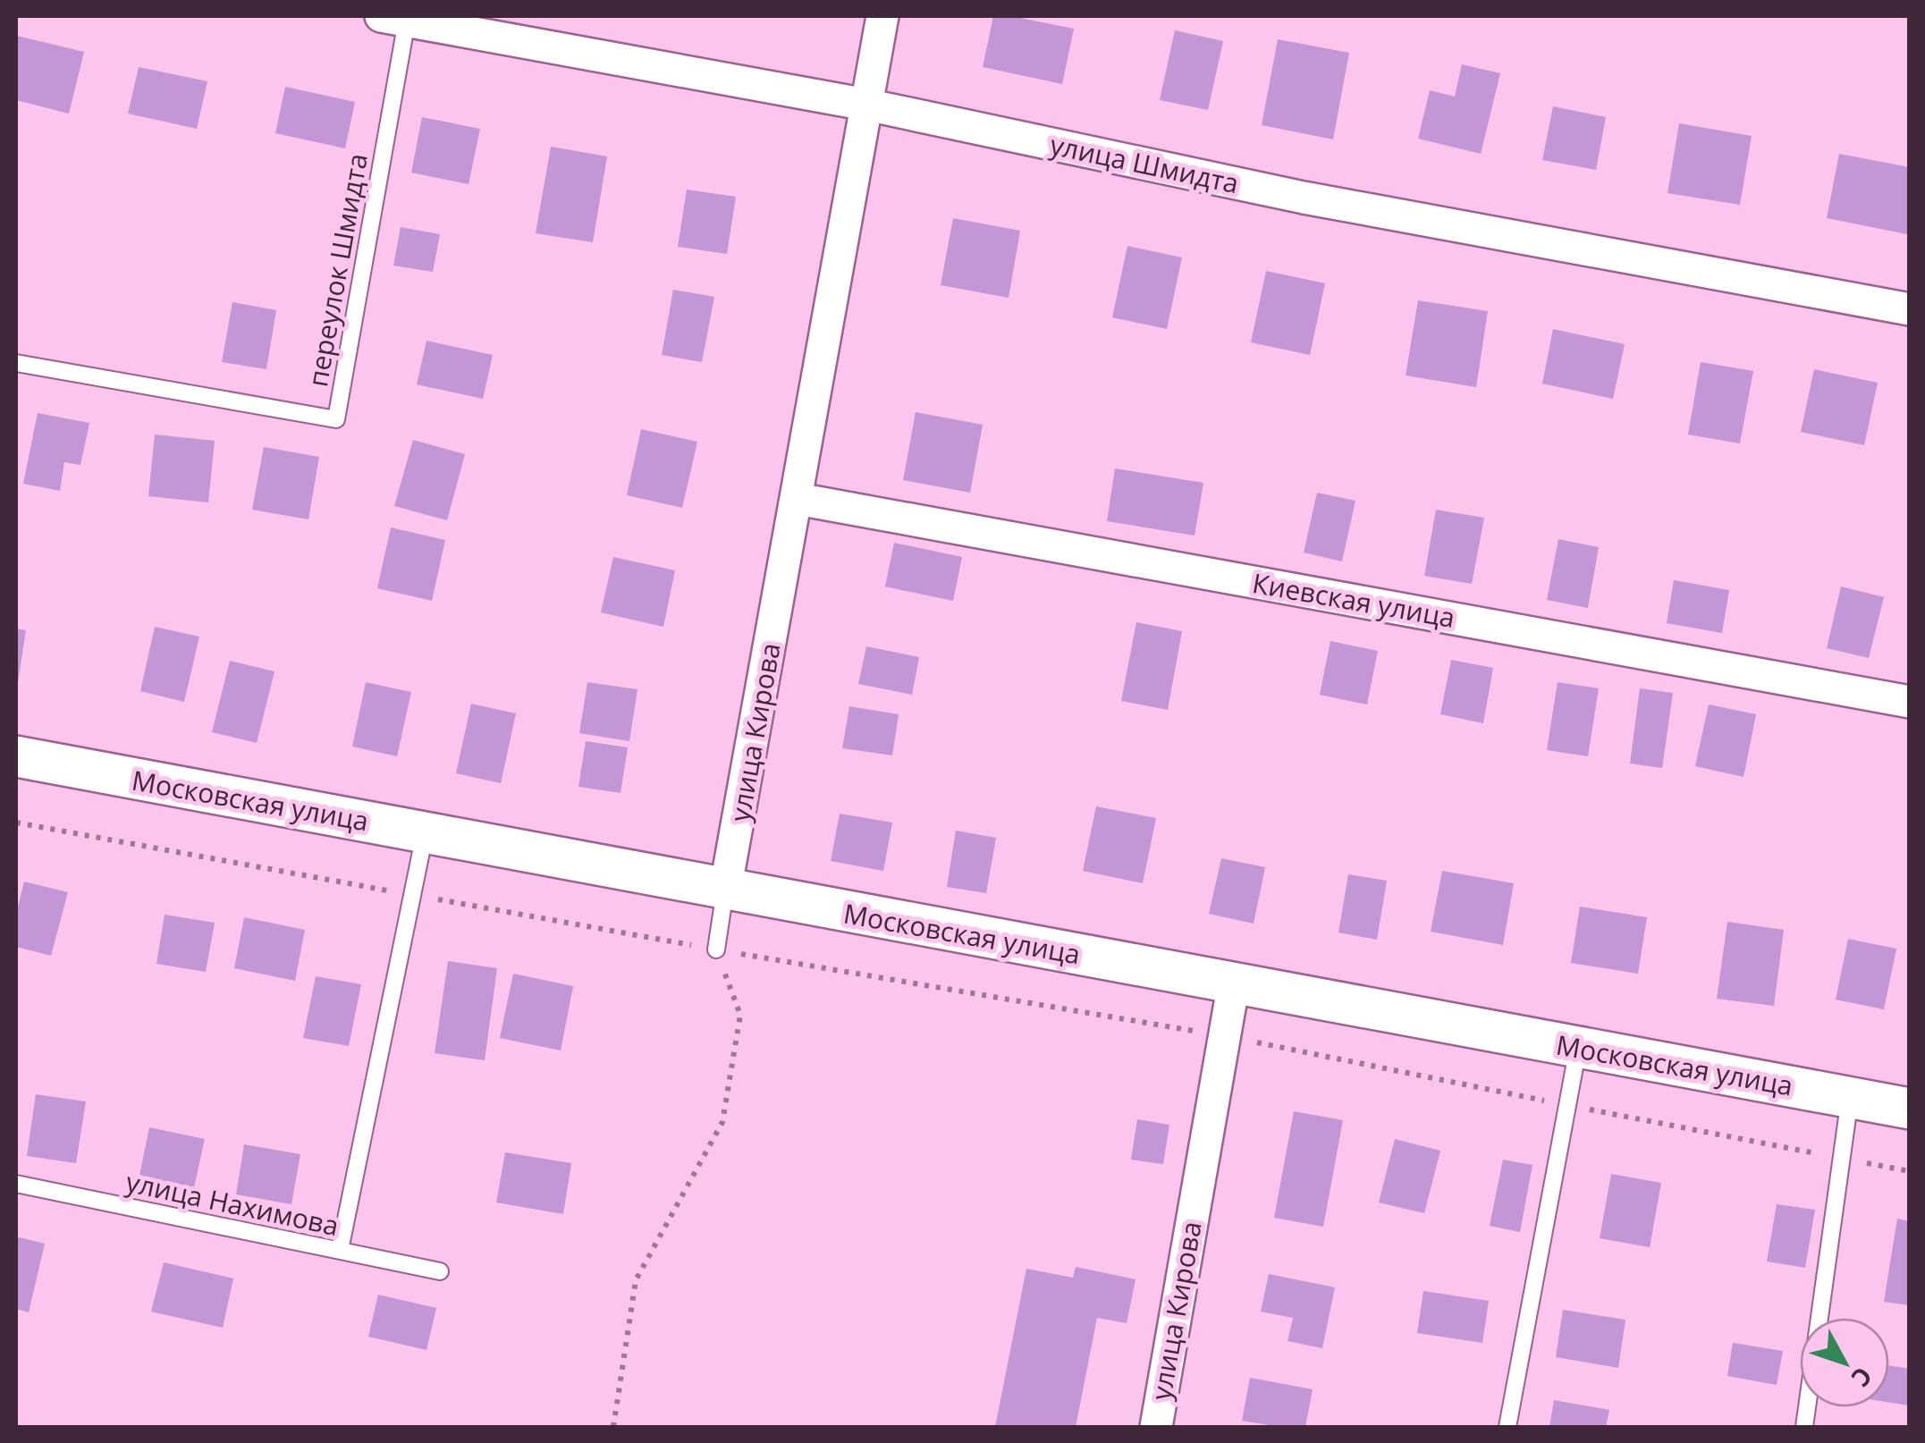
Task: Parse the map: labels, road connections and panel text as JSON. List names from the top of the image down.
{
  "streets": {
    "street": [
      "улица Шмидта",
      "Киевская улица",
      "улица Кирова",
      "Московская улица"
    ],
    "lane": ["переулок Шмидта", "улица Нахимова"]
  },
  "crossings": [
    ["улица Шмидта", "переулок Шмидта"],
    ["улица Шмидта", "улица Кирова"],
    ["Киевская улица", "улица Кирова"],
    ["улица Кирова", "Московская улица"]
  ],
  "north": "bottom right"
}
